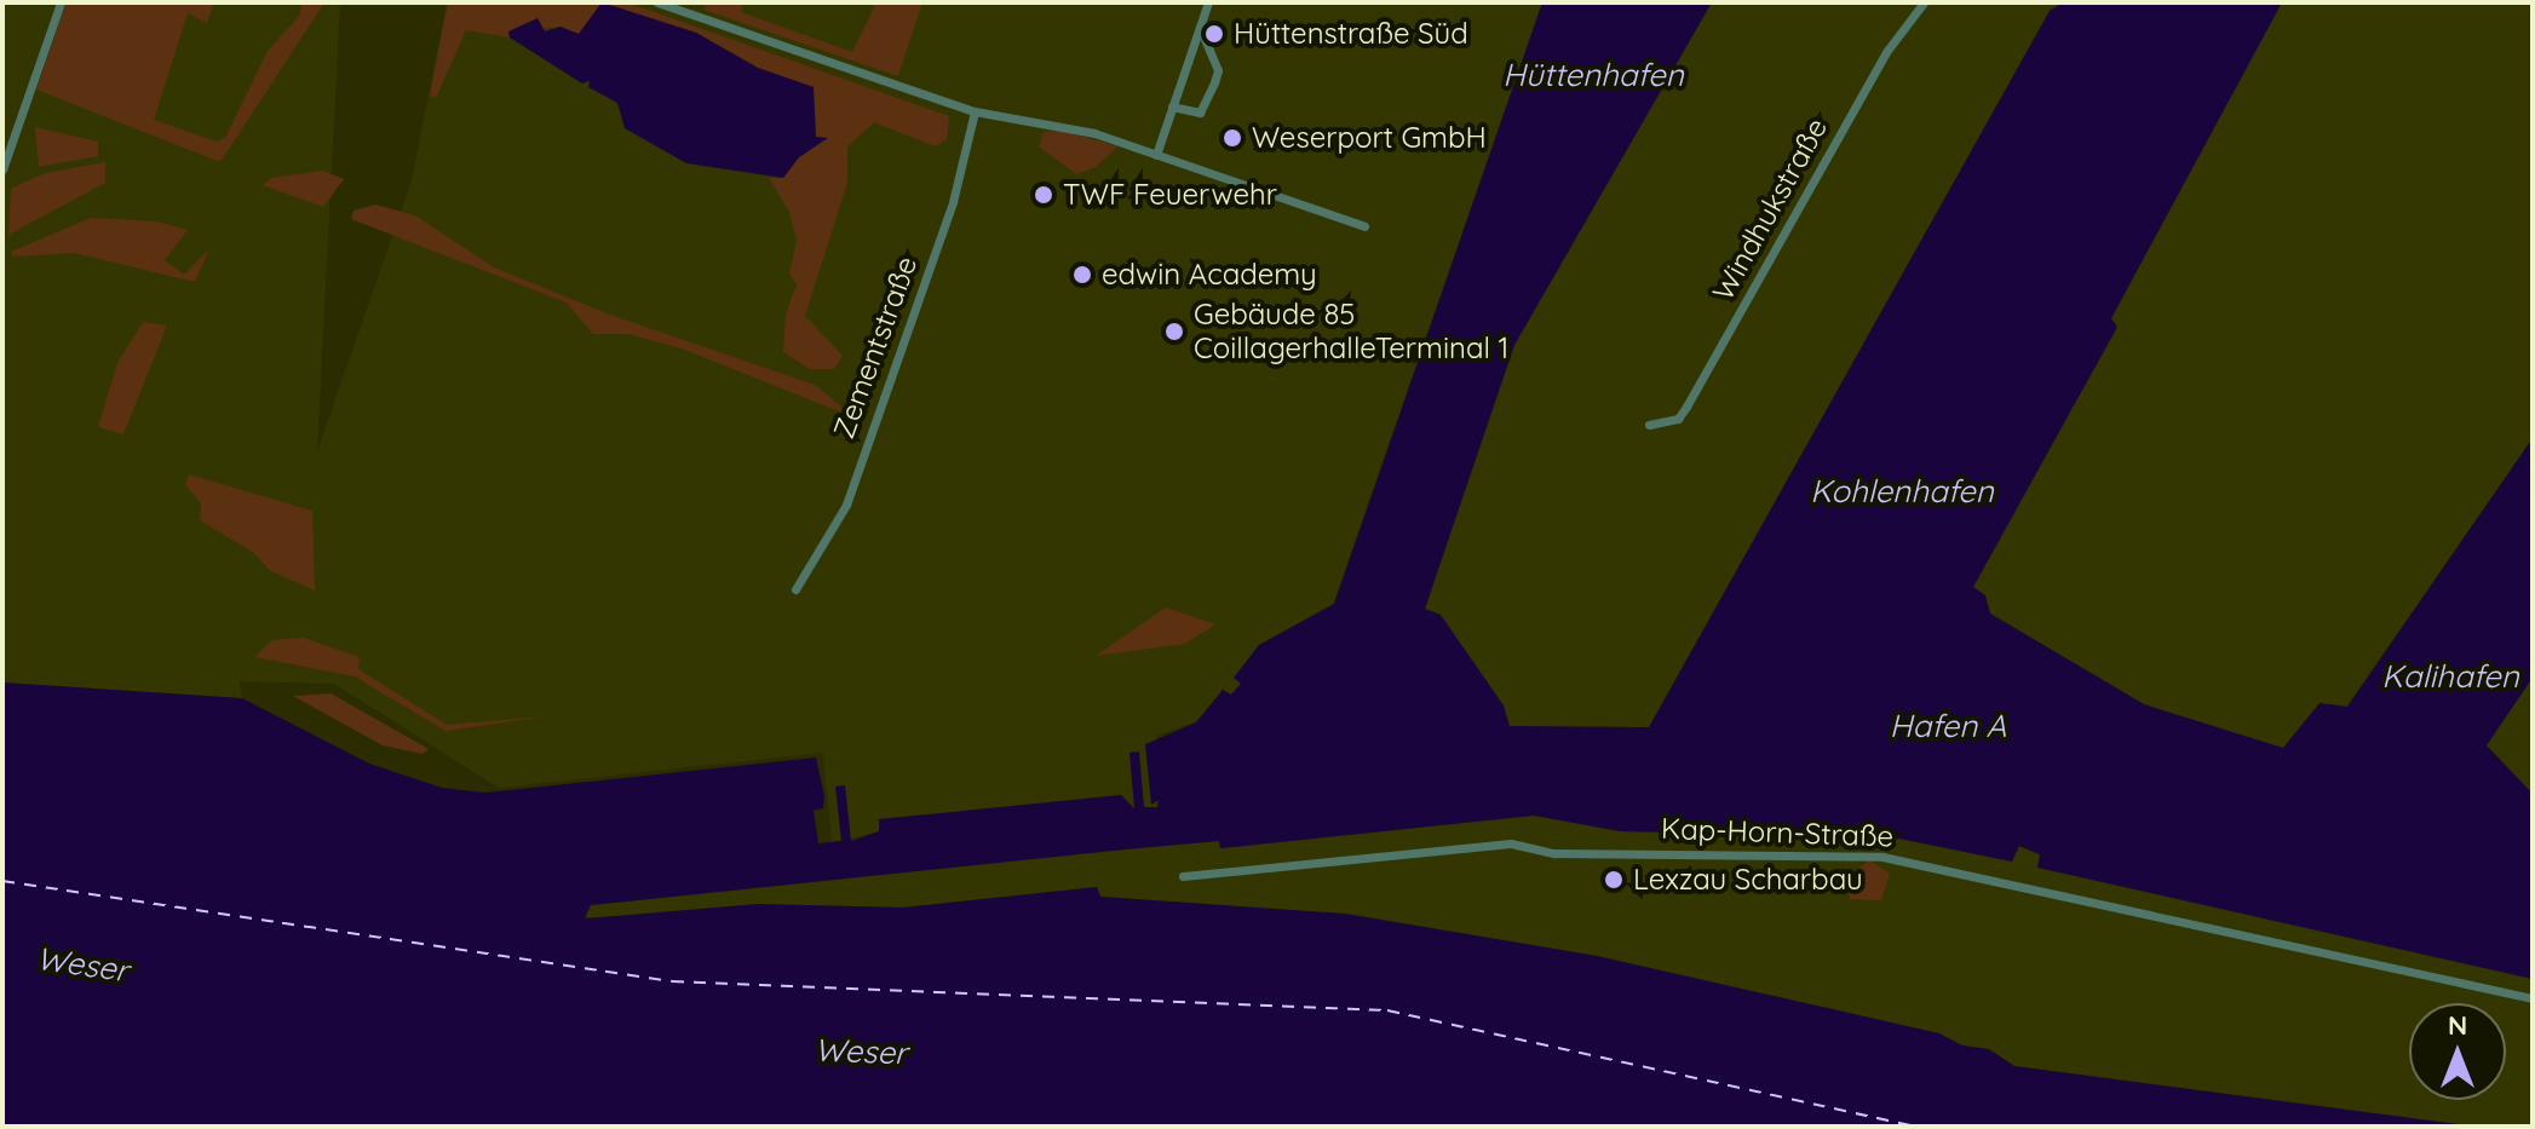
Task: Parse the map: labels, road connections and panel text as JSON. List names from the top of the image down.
{
  "streets": {
    "street": ["Windhukstraße", "Zementstraße", "Kap-Horn-Straße"]
  },
  "water": [
    "Hüttenhafen",
    "Kohlenhafen",
    "Kalihafen",
    "Hafen A",
    "Weser"
  ],
  "places": [
    "Hüttenstraße Süd",
    "Weserport GmbH",
    "TWF Feuerwehr",
    "edwin Academy",
    "Gebäude 85 CoillagerhalleTerminal 1",
    "Lexzau Scharbau"
  ],
  "north": "top"
}
